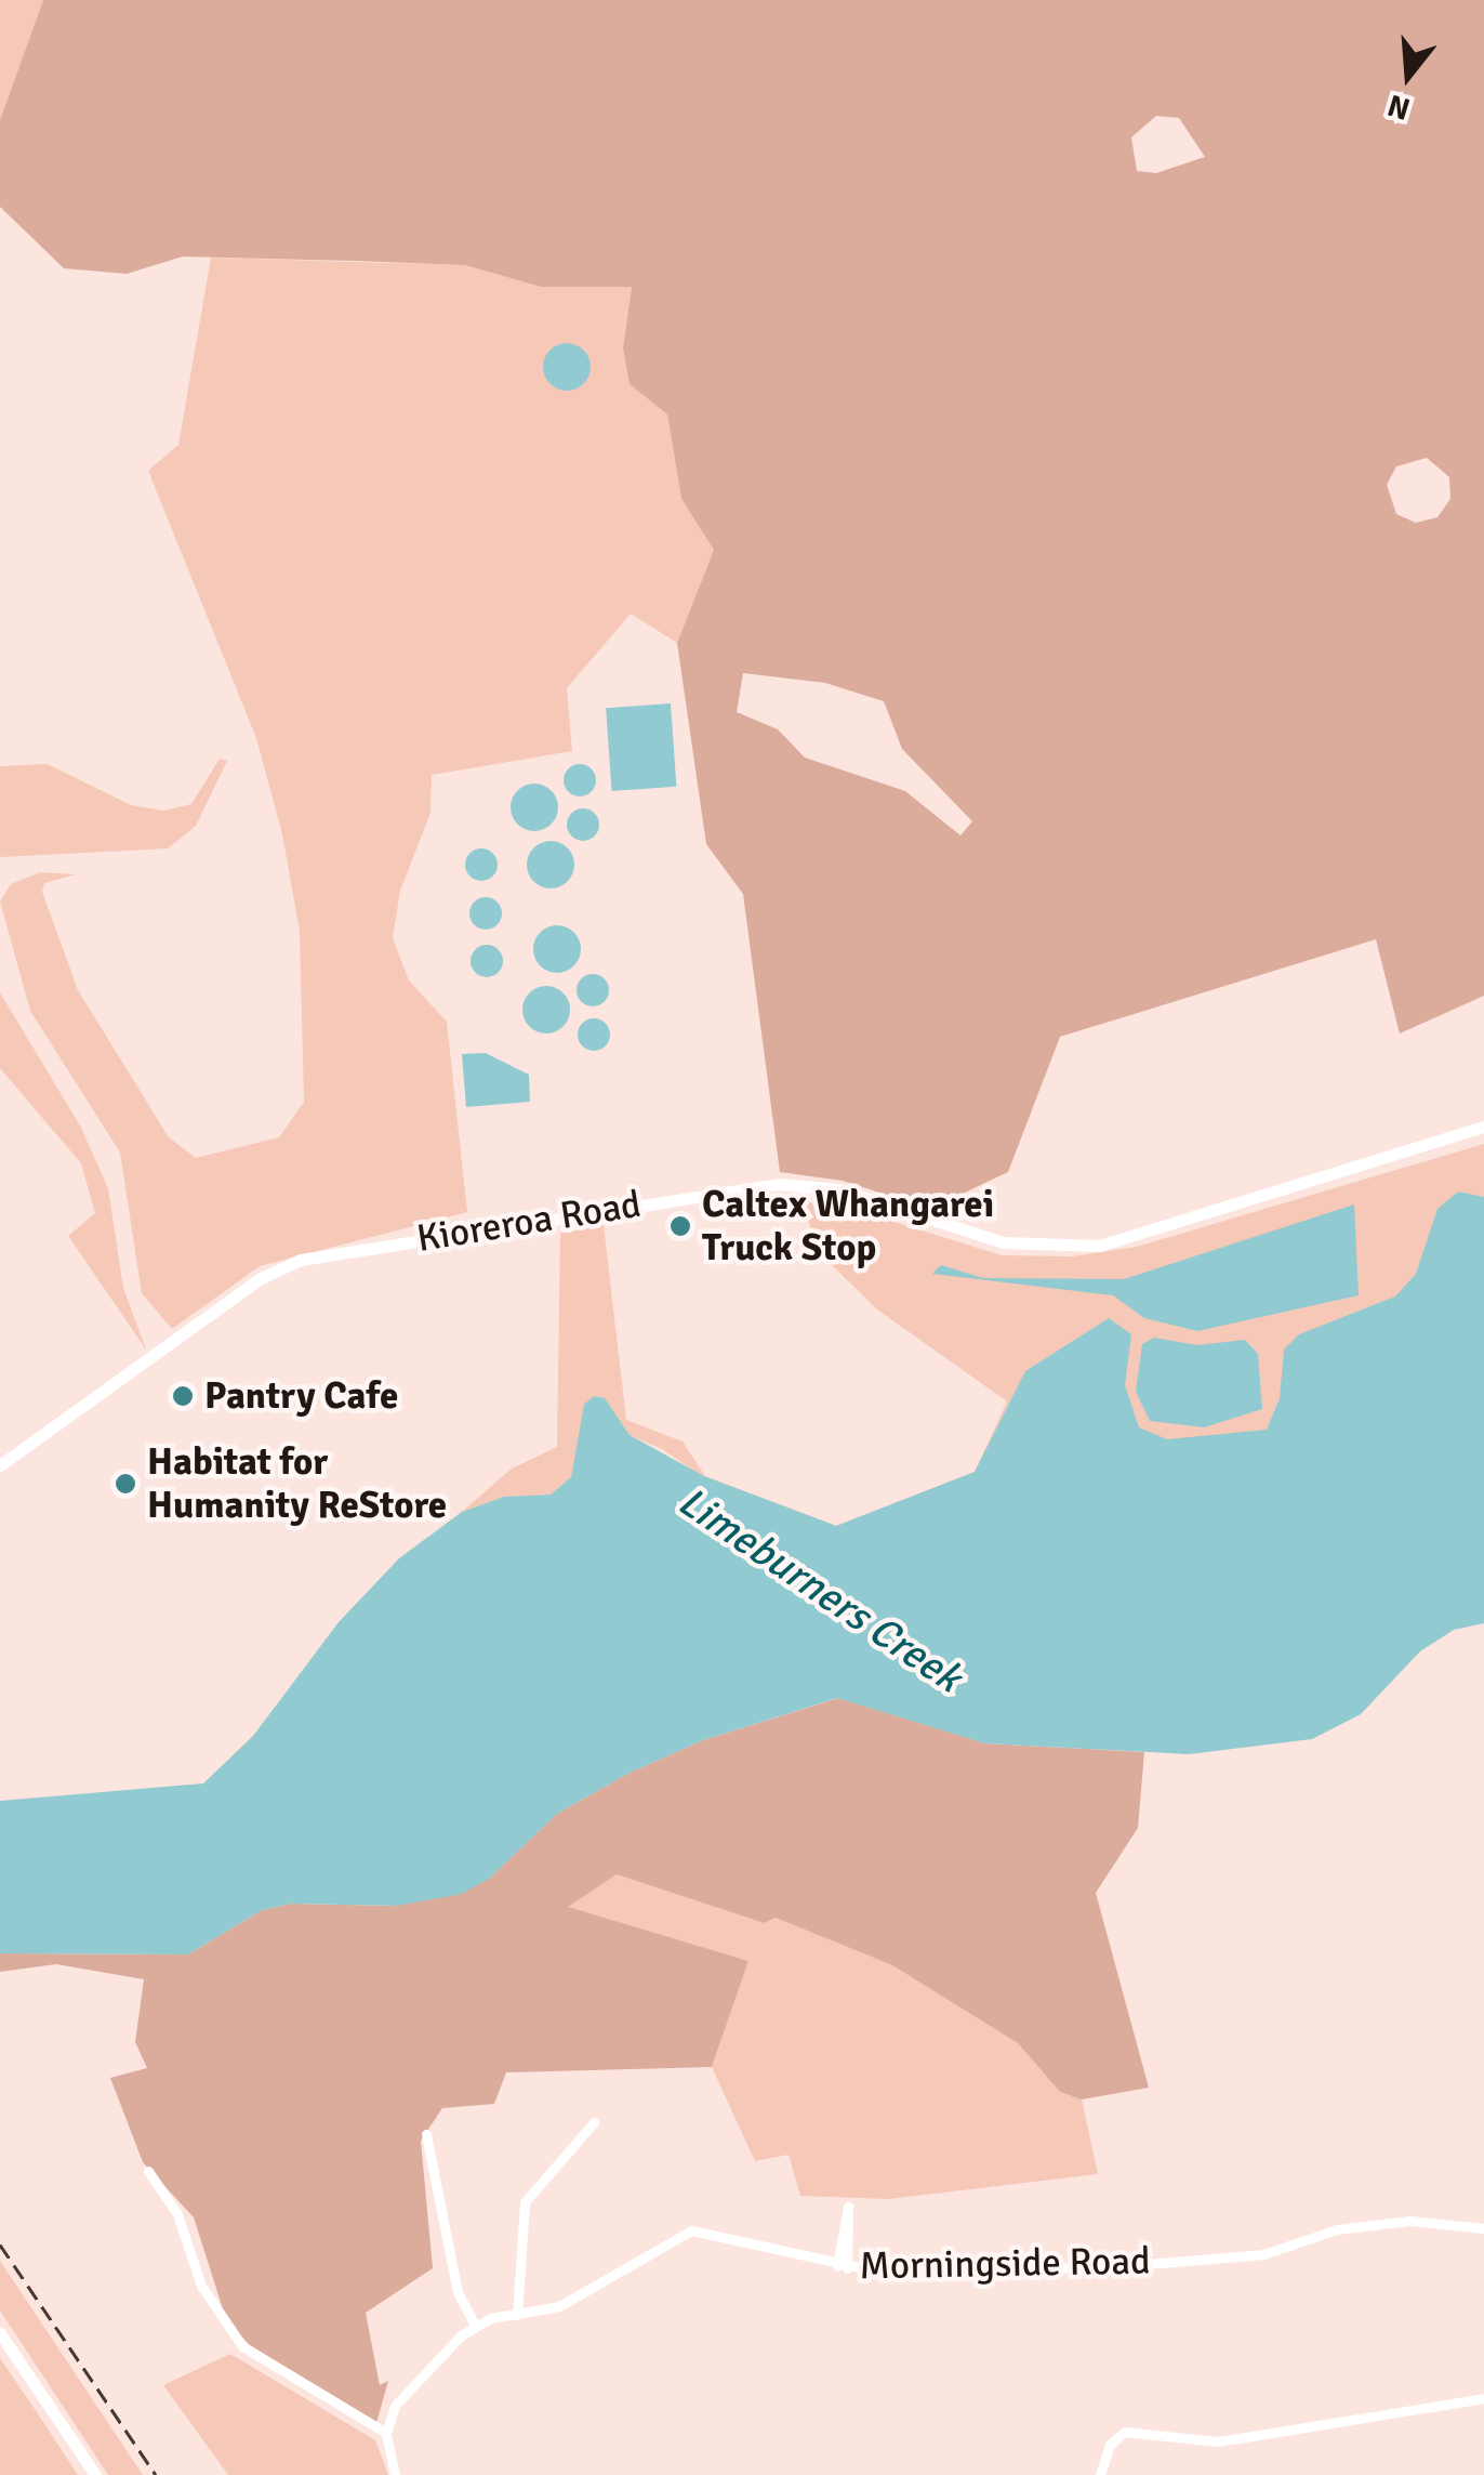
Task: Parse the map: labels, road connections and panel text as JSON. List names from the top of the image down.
{
  "streets": {
    "main road": ["Kioreroa Road"],
    "street": ["Morningside Road"]
  },
  "water": ["Limeburners Creek"],
  "places": ["Caltex Whangarei Truck Stop", "Pantry Cafe", "Habitat for Humanity ReStore"],
  "north": "bottom"
}
